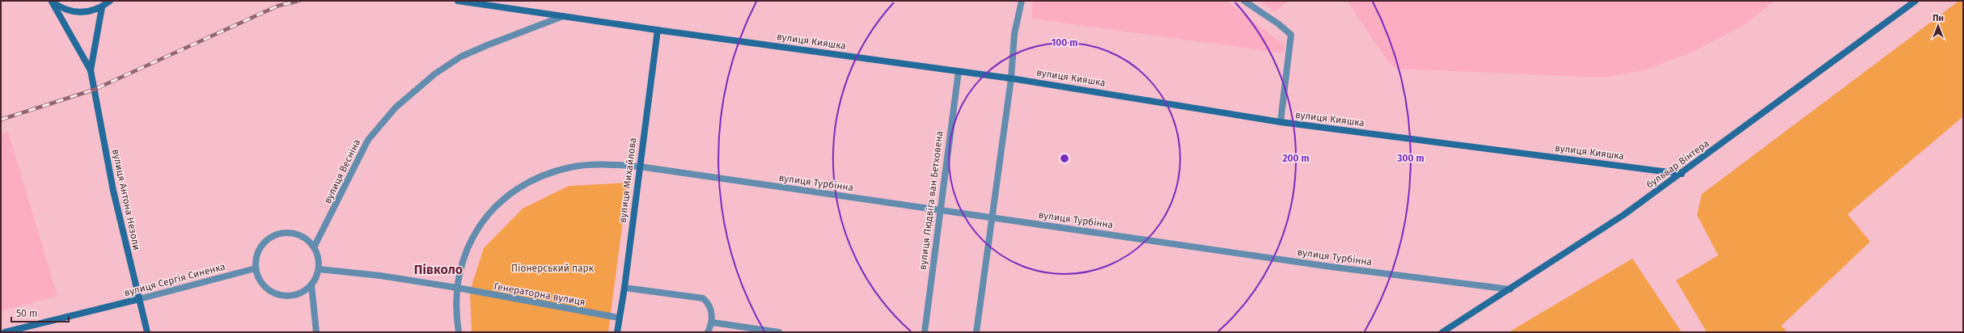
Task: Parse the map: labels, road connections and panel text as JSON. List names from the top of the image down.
{
  "streets": {
    "street": [
      "вулиця Кияшка",
      "бульвар Вінтера",
      "вулиця Весніна",
      "вулиця Михайлова",
      "вулиця Турбінна",
      "вулиця Антона Незоли",
      "вулиця Людвіга ван Бетховена",
      "вулиця Сергія Синенка",
      "Генераторна вулиця"
    ]
  },
  "crossings": [
    ["вулиця Кияшка", "бульвар Вінтера"],
    ["вулиця Кияшка", "вулиця Весніна"],
    ["вулиця Кияшка", "вулиця Михайлова"],
    ["вулиця Кияшка", "вулиця Людвіга ван Бетховена"],
    ["бульвар Вінтера", "вулиця Турбінна"],
    ["вулиця Весніна", "вулиця Сергія Синенка"],
    ["вулиця Весніна", "Генераторна вулиця"],
    ["вулиця Михайлова", "вулиця Турбінна"],
    ["вулиця Михайлова", "Генераторна вулиця"],
    ["вулиця Турбінна", "вулиця Людвіга ван Бетховена"],
    ["вулиця Турбінна", "Генераторна вулиця"],
    ["вулиця Антона Незоли", "вулиця Сергія Синенка"],
    ["вулиця Сергія Синенка", "Генераторна вулиця"]
  ],
  "districts": ["Півколо"],
  "parks": ["Піонерський парк"],
  "scale_bar": "50 m",
  "north": "top",
  "rings": ["100 m", "200 m", "300 m"]
}
